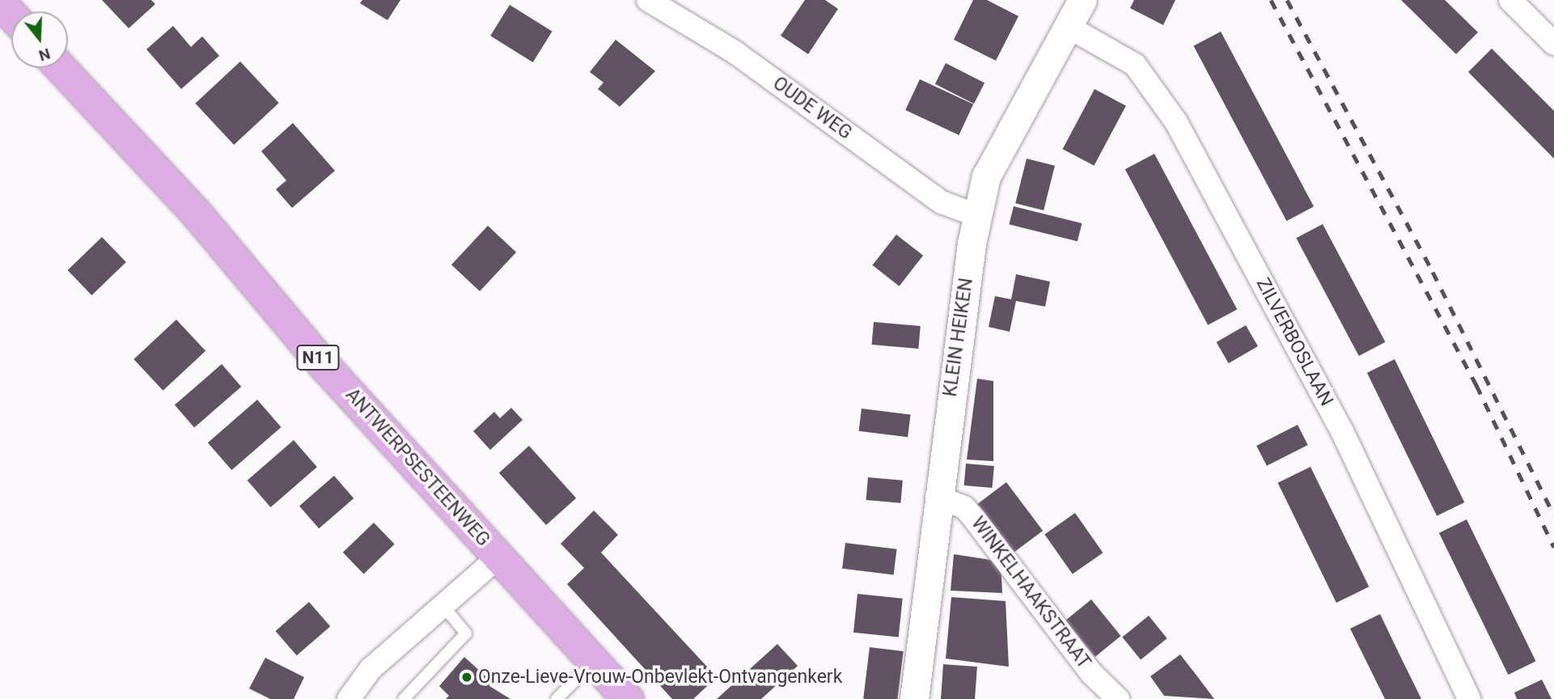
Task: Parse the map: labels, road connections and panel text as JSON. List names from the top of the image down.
{
  "streets": {
    "main road": ["N11", "ANTWERPSESTEENWEG"],
    "street": [
      "OUDE WEG",
      "KLEIN HEIKEN",
      "ZILVERBOSLAAN",
      "WINKELHAAKSTRAAT"
    ]
  },
  "crossings": [
    ["OUDE WEG", "KLEIN HEIKEN"],
    ["KLEIN HEIKEN", "ZILVERBOSLAAN"],
    ["KLEIN HEIKEN", "WINKELHAAKSTRAAT"]
  ],
  "places": ["Onze-Lieve-Vrouw-Onbevlekt-Ontvangenkerk"],
  "north": "bottom"
}
